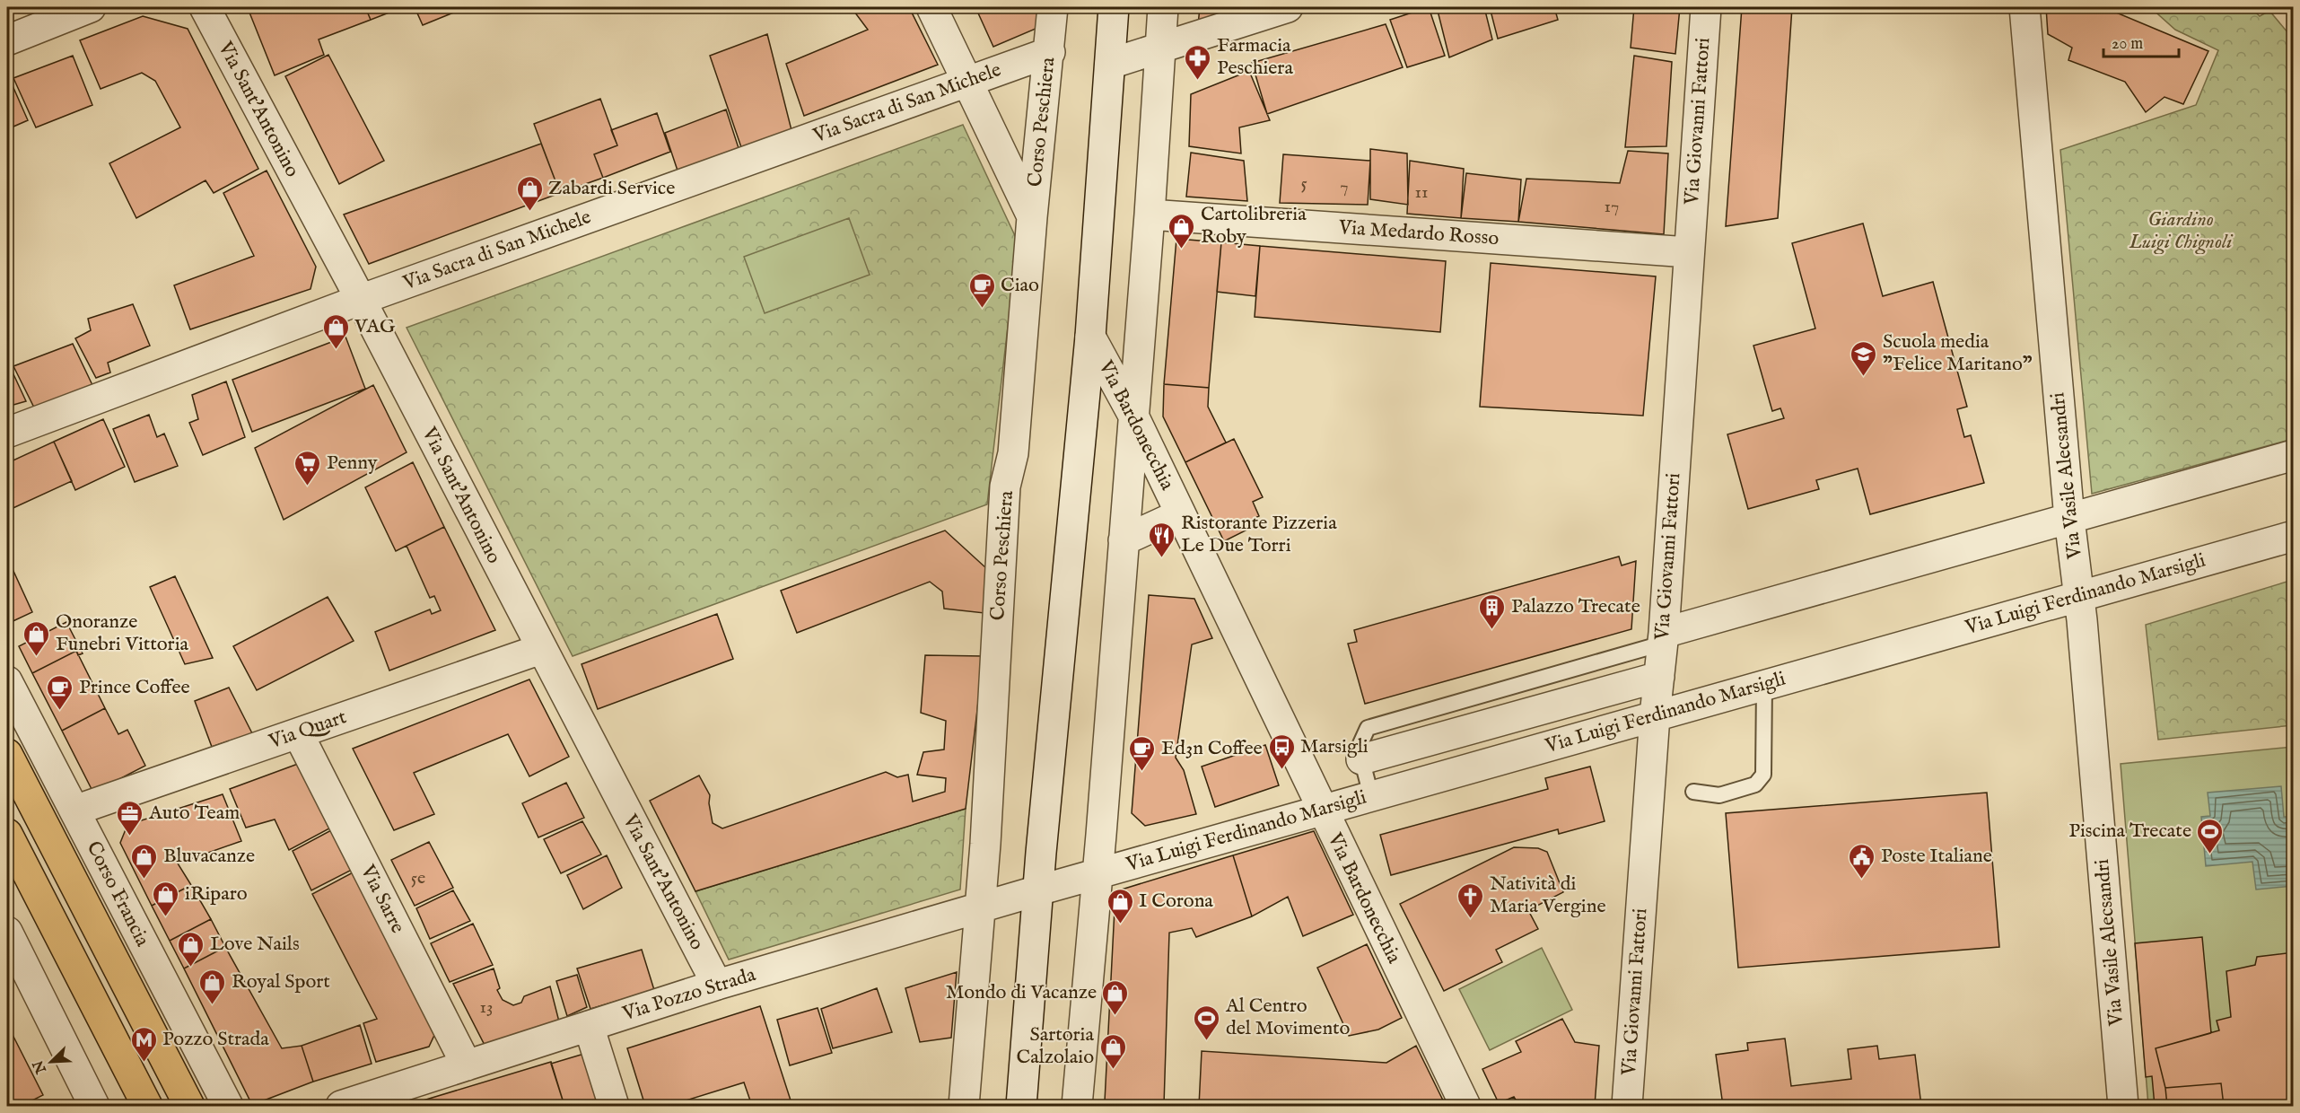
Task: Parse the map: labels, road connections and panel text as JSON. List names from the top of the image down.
{
  "streets": {
    "main road": ["Corso Francia"],
    "street": [
      "Via Sacra di San Michele",
      "Via Sant'Antonino",
      "Via Giovanni Fattori",
      "Corso Peschiera",
      "Via Medardo Rosso",
      "Via Bardonecchia",
      "Via Vasile Alecsandri",
      "Via Luigi Ferdinando Marsigli",
      "Via Quart",
      "Via Sarre",
      "Via Pozzo Strada"
    ]
  },
  "crossings": [
    ["Via Sacra di San Michele", "Via Sant'Antonino"],
    ["Via Sacra di San Michele", "Corso Peschiera"],
    ["Via Sant'Antonino", "Via Quart"],
    ["Via Sant'Antonino", "Via Pozzo Strada"],
    ["Via Giovanni Fattori", "Via Medardo Rosso"],
    ["Via Giovanni Fattori", "Via Luigi Ferdinando Marsigli"],
    ["Corso Peschiera", "Via Pozzo Strada"],
    ["Via Bardonecchia", "Via Luigi Ferdinando Marsigli"],
    ["Via Vasile Alecsandri", "Via Luigi Ferdinando Marsigli"],
    ["Via Luigi Ferdinando Marsigli", "Via Pozzo Strada"],
    ["Via Quart", "Corso Francia"],
    ["Via Quart", "Via Sarre"],
    ["Via Sarre", "Via Pozzo Strada"]
  ],
  "parks": ["Giardino Luigi Chignoli"],
  "places": {
    "pharmacy": ["Farmacia Peschiera"],
    "shop": [
      "Zabardi Service",
      "Cartolibreria Roby",
      "VAG",
      "Onoranze Funebri Vittoria",
      "Bluvacanze",
      "iRiparo",
      "I Corona",
      "Love Nails",
      "Royal Sport",
      "Mondo di Vacanze",
      "Sartoria Calzolaio"
    ],
    "cafe": ["Ciao", "Prince Coffee", "Ed3n Coffee"],
    "school or university": ["Scuola media \"Felice Maritano\""],
    "supermarket": ["Penny"],
    "restaurant": ["Ristorante Pizzeria Le Due Torri"],
    "building": ["Palazzo Trecate"],
    "bus stop": ["Marsigli"],
    "office": ["Auto Team"],
    "sports": ["Piscina Trecate", "Al Centro del Movimento"],
    "public building": ["Poste Italiane"],
    "church": ["Natività di Maria Vergine"],
    "metro station": ["Pozzo Strada"]
  },
  "house_numbers": [
    "5",
    "7",
    "11",
    "17",
    "5e",
    "13"
  ],
  "scale_bar": "20 m",
  "north": "bottom left"
}
